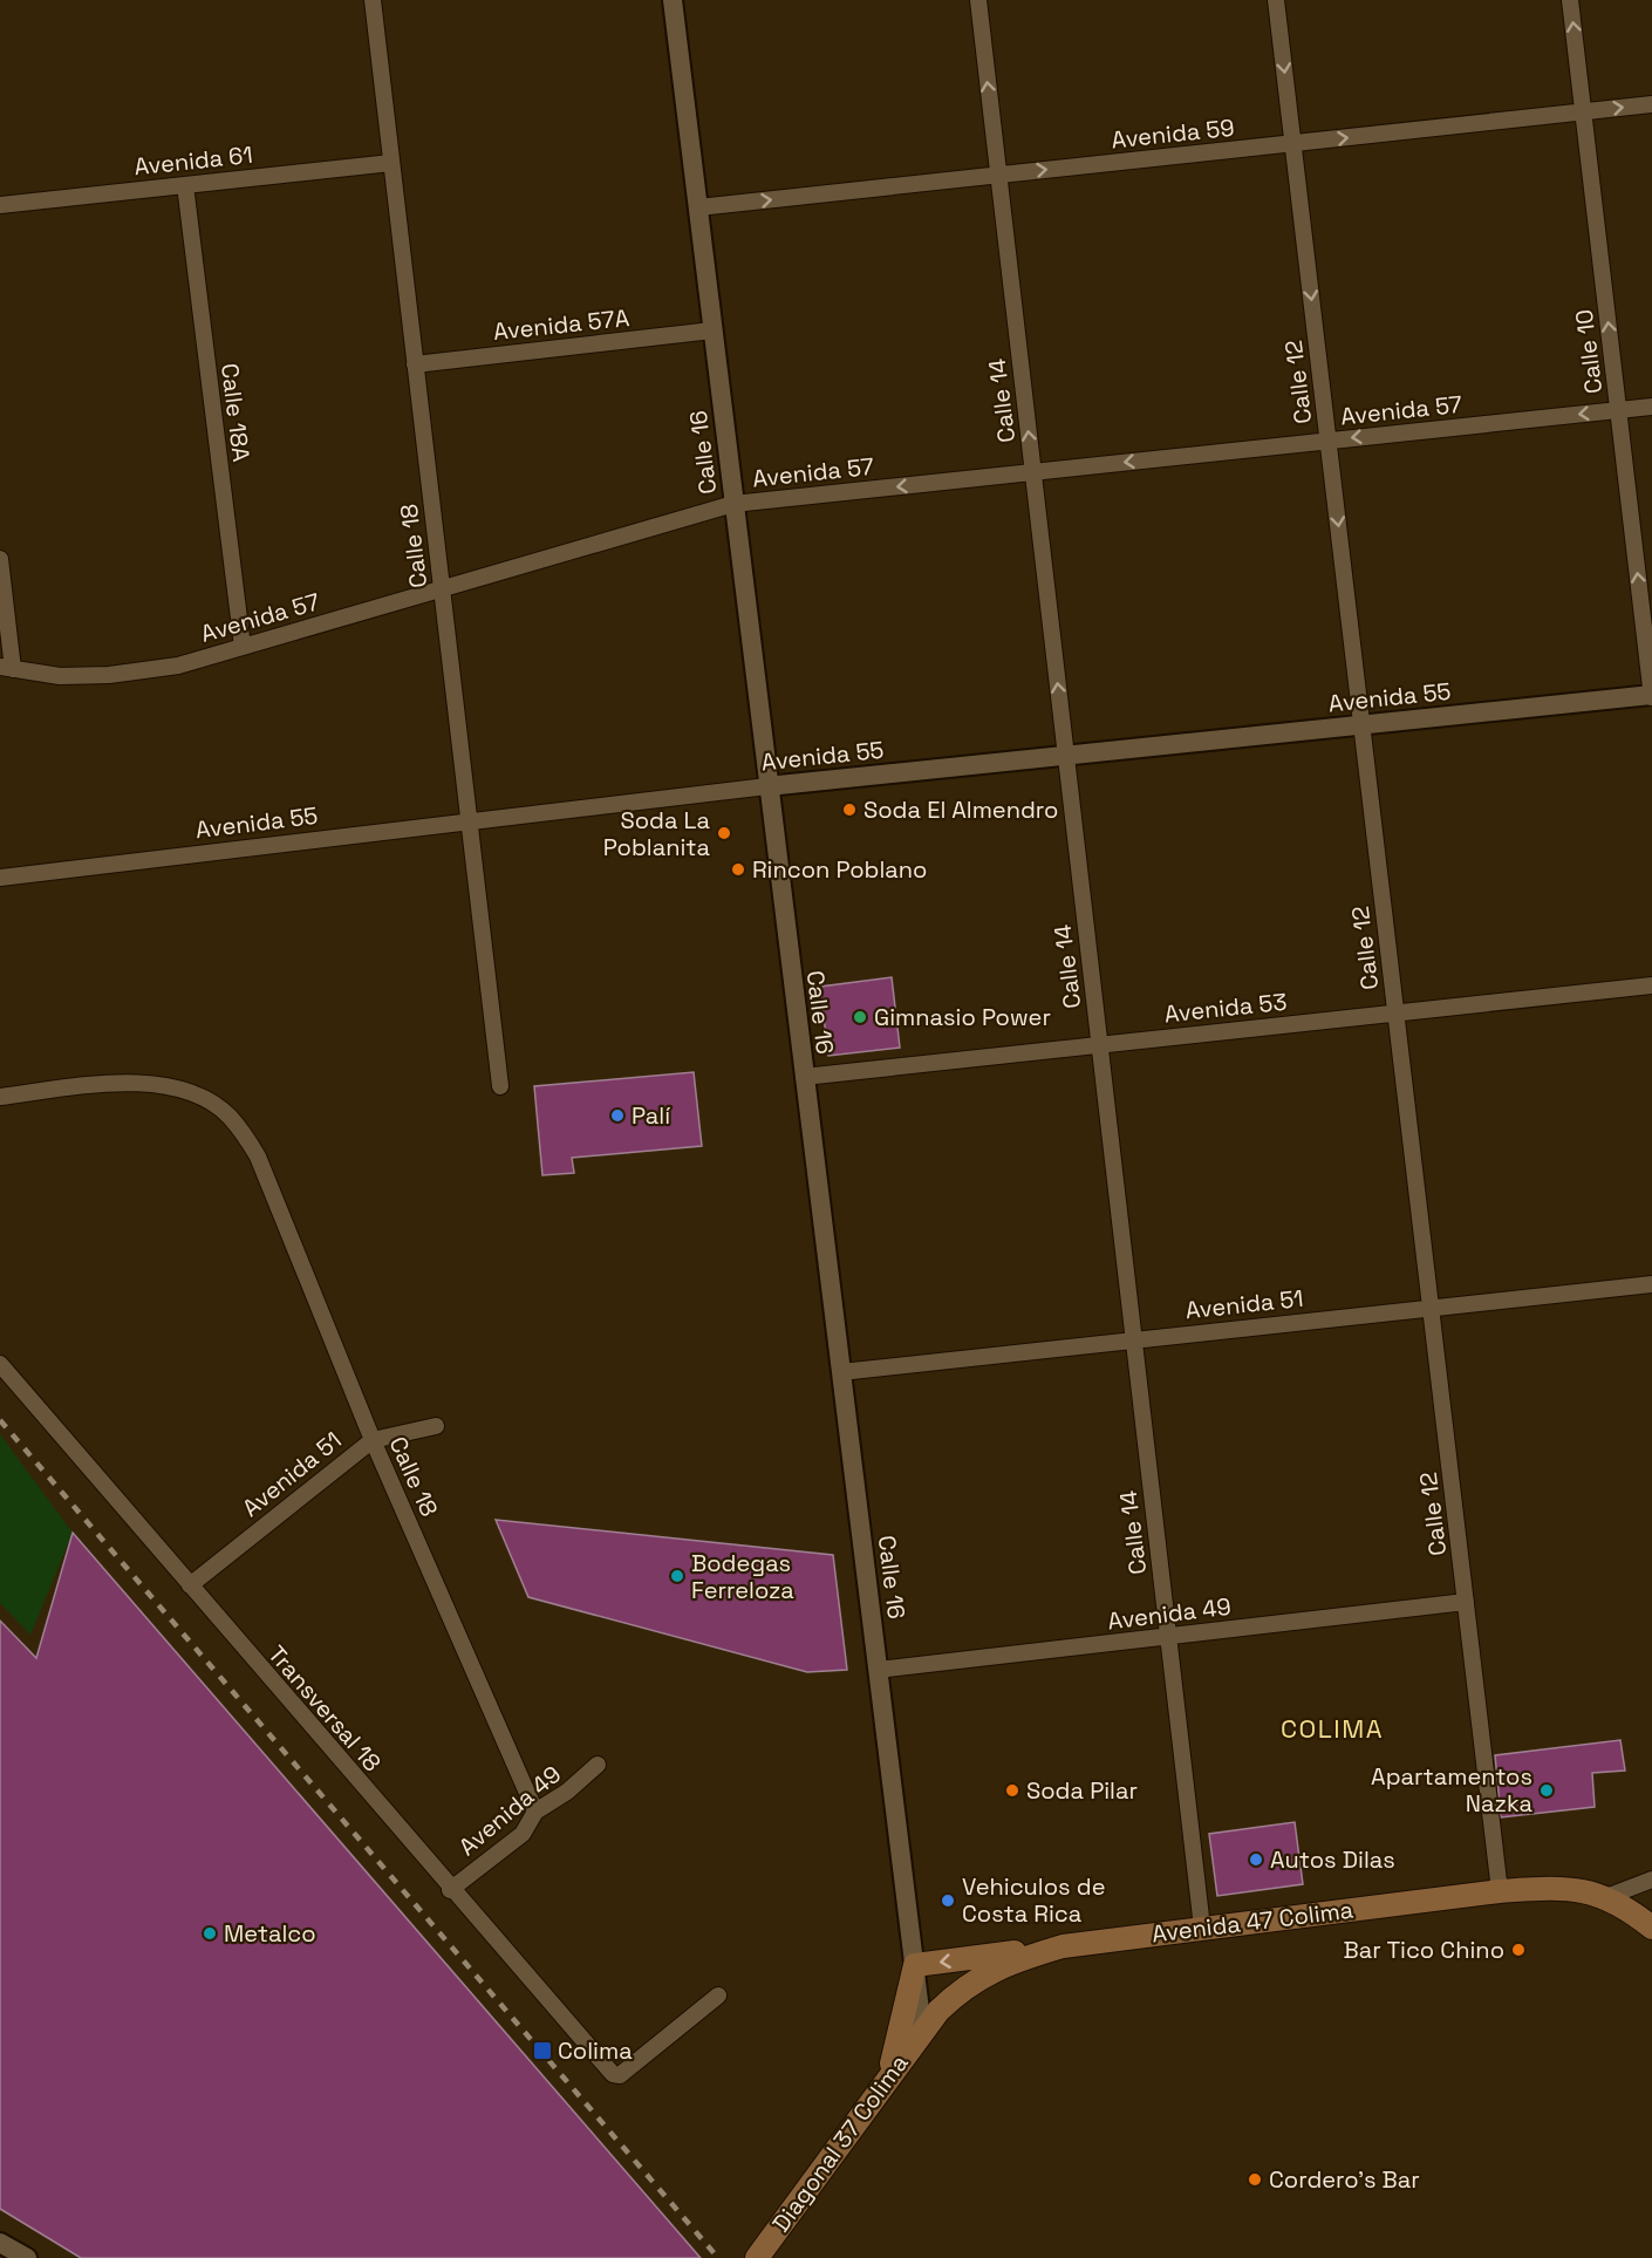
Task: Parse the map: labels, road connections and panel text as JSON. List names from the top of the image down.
{
  "streets": {
    "main road": ["Avenida 47 Colima", "Diagonal 37 Colima"],
    "street": [
      "Avenida 59",
      "Avenida 61",
      "Avenida 57A",
      "Calle 10",
      "Calle 12",
      "Calle 14",
      "Avenida 57",
      "Calle 18A",
      "Calle 16",
      "Calle 18",
      "Avenida 55",
      "Avenida 53",
      "Avenida 51",
      "Avenida 49",
      "Transversal 18"
    ]
  },
  "crossings": [
    ["Avenida 59", "Calle 10"],
    ["Avenida 59", "Calle 12"],
    ["Avenida 59", "Calle 14"],
    ["Avenida 59", "Calle 16"],
    ["Avenida 61", "Calle 18A"],
    ["Avenida 61", "Calle 18"],
    ["Avenida 57A", "Calle 16"],
    ["Avenida 57A", "Calle 18"],
    ["Calle 10", "Avenida 57"],
    ["Calle 10", "Avenida 55"],
    ["Calle 12", "Avenida 57"],
    ["Calle 12", "Avenida 55"],
    ["Calle 12", "Avenida 53"],
    ["Calle 12", "Avenida 51"],
    ["Calle 12", "Avenida 49"],
    ["Calle 12", "Avenida 47 Colima"],
    ["Calle 14", "Avenida 57"],
    ["Calle 14", "Avenida 55"],
    ["Calle 14", "Avenida 53"],
    ["Calle 14", "Avenida 51"],
    ["Calle 14", "Avenida 49"],
    ["Calle 14", "Avenida 47 Colima"],
    ["Avenida 57", "Calle 18A"],
    ["Avenida 57", "Calle 16"],
    ["Avenida 57", "Calle 18"],
    ["Calle 16", "Avenida 55"],
    ["Calle 16", "Avenida 53"],
    ["Calle 16", "Avenida 51"],
    ["Calle 16", "Avenida 49"],
    ["Calle 16", "Avenida 47 Colima"],
    ["Calle 16", "Diagonal 37 Colima"],
    ["Calle 18", "Avenida 55"],
    ["Calle 18", "Avenida 51"],
    ["Calle 18", "Avenida 49"],
    ["Avenida 51", "Transversal 18"],
    ["Avenida 49", "Transversal 18"],
    ["Avenida 47 Colima", "Diagonal 37 Colima"]
  ],
  "one_way": [
    "Avenida 59",
    "Calle 10",
    "Calle 12",
    "Calle 14",
    "Avenida 57"
  ],
  "districts": ["COLIMA"],
  "places": {
    "other": [
      "Soda El Almendro",
      "Soda La Poblanita",
      "Rincon Poblano",
      "Gimnasio Power",
      "Palí",
      "Bodegas Ferreloza",
      "Soda Pilar",
      "Apartamentos Nazka",
      "Autos Dilas",
      "Vehiculos de Costa Rica",
      "Metalco",
      "Bar Tico Chino",
      "Cordero's Bar"
    ],
    "transit": ["Colima"]
  }
}
